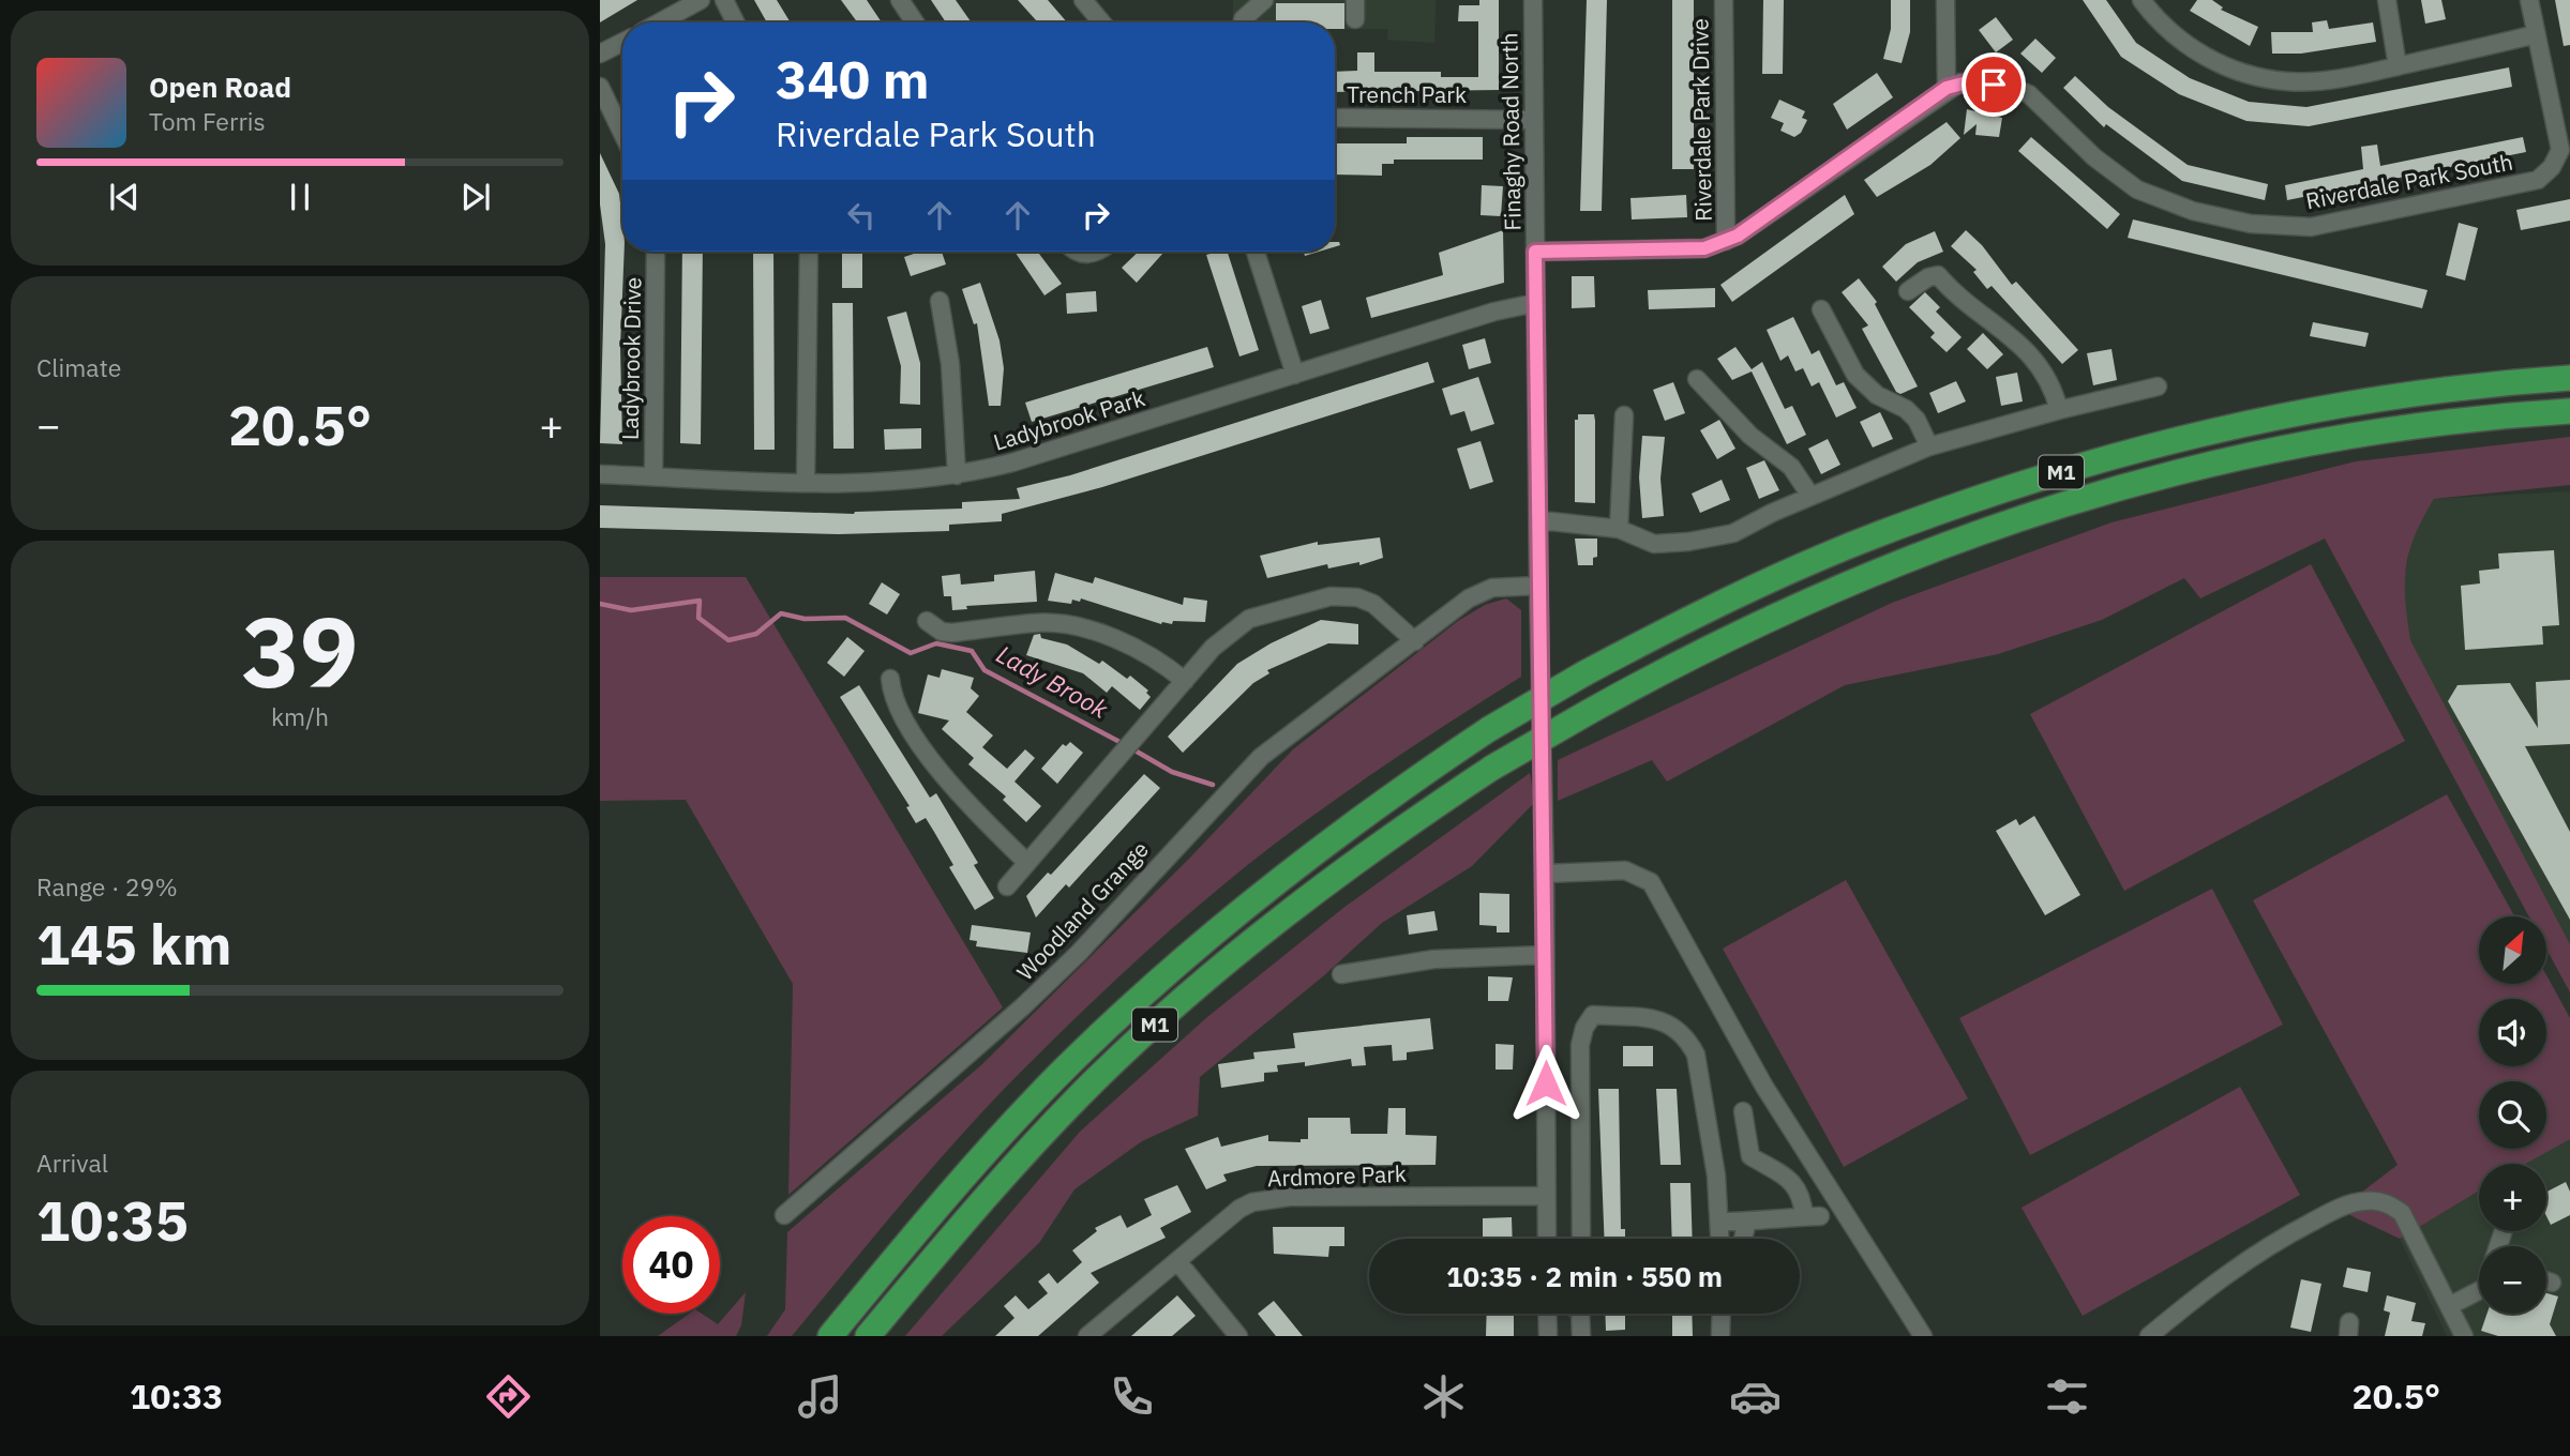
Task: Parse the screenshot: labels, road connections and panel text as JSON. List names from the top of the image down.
{
  "streets": {
    "highway": ["M1"],
    "street": [
      "Trench Park",
      "Riverdale Park Drive",
      "Finaghy Road North",
      "Riverdale Park South",
      "Ladybrook Drive",
      "Ladybrook Park",
      "Woodland Grange",
      "Ardmore Park"
    ]
  },
  "crossings": [
    ["Trench Park", "Finaghy Road North"],
    ["Finaghy Road North", "Ladybrook Park"],
    ["Finaghy Road North", "Woodland Grange"],
    ["Finaghy Road North", "Ardmore Park"],
    ["Ladybrook Drive", "Ladybrook Park"]
  ],
  "water": ["Lady Brook"],
  "north": "top right",
  "page": {
    "turn": ["340 m", "Riverdale Park South"],
    "song": ["Open Road", "Tom Ferris"],
    "tile": [
      "Climate",
      ["39", "km/h"],
      ["Range · 29%", "145 km"],
      ["Arrival", "10:35"]
    ],
    "heat": ["−", "20.5°", "+"],
    "map_buttons": ["+", "−"],
    "limit": "40",
    "trip": "10:35 · 2 min · 550 m",
    "tabs": ["10:33", "20.5°"]
  }
}
